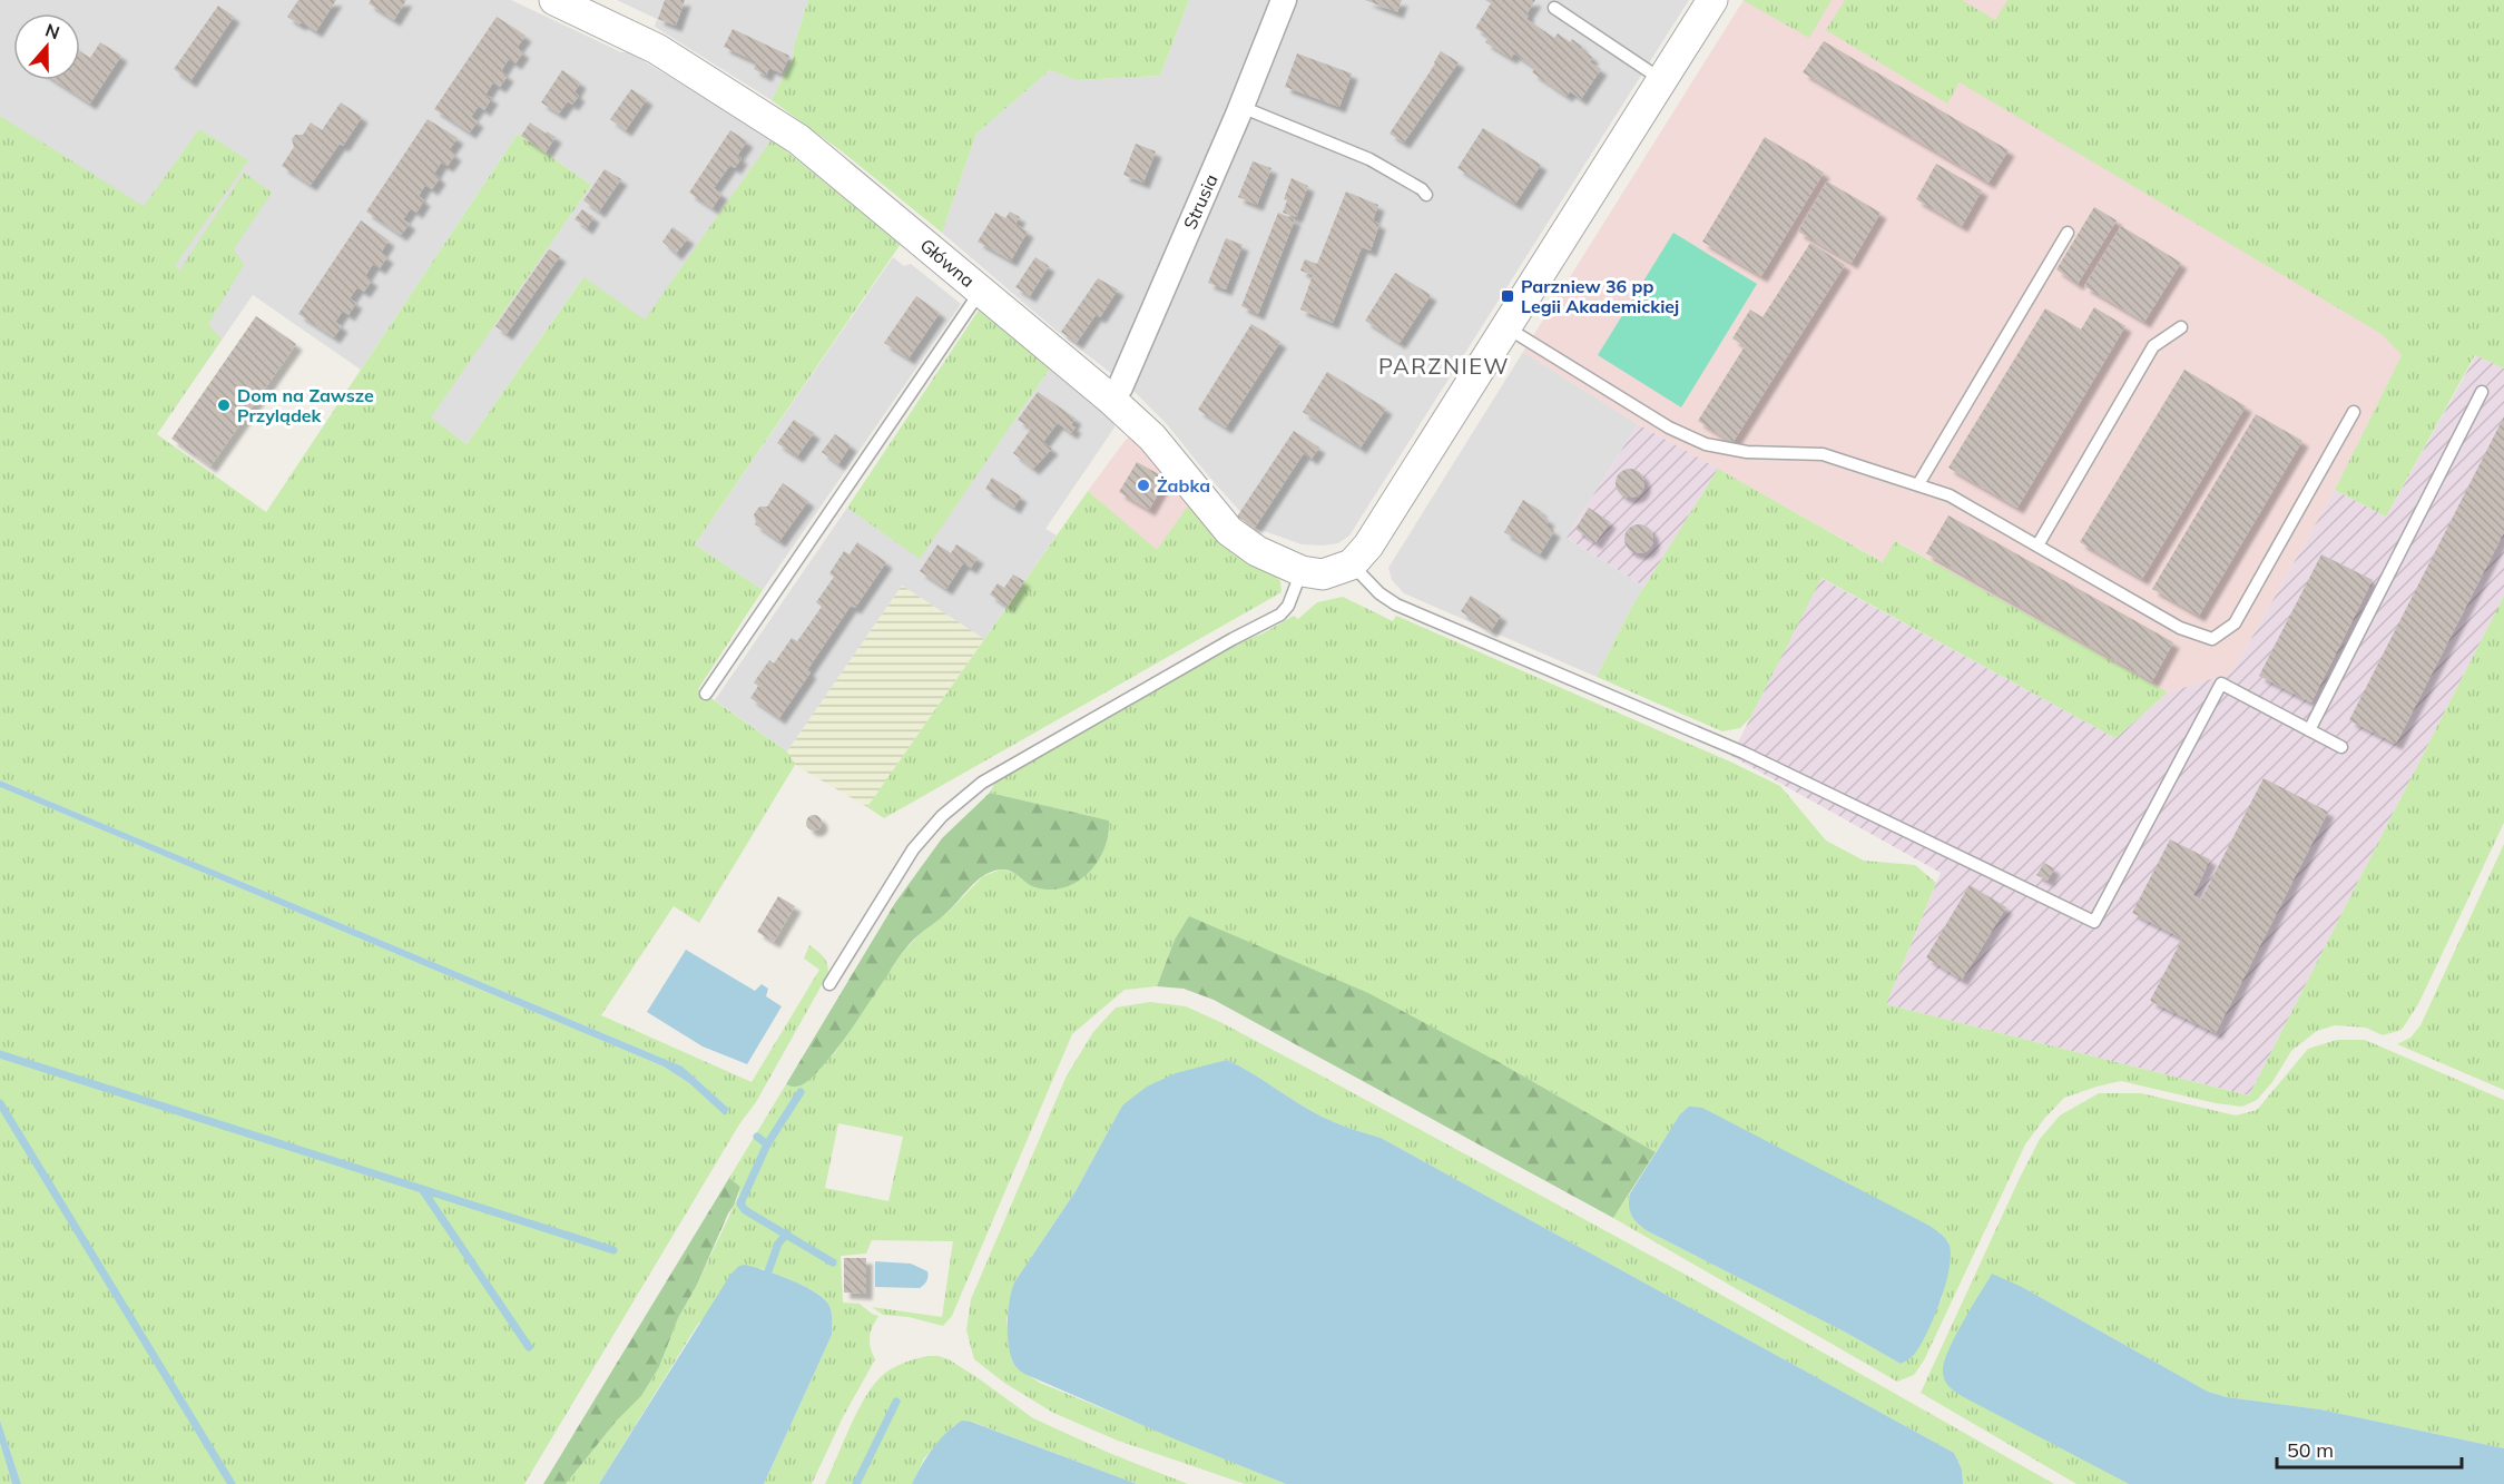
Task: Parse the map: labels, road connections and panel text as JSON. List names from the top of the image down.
{
  "streets": {
    "street": ["Strusia", "Główna"]
  },
  "crossings": [
    ["Strusia", "Główna"]
  ],
  "districts": ["PARZNIEW"],
  "places": {
    "transit": ["Parzniew 36 pp Legii Akademickiej"],
    "other": ["Dom na Zawsze Przylądek", "Żabka"]
  },
  "scale_bar": "50 m",
  "north": "top"
}
